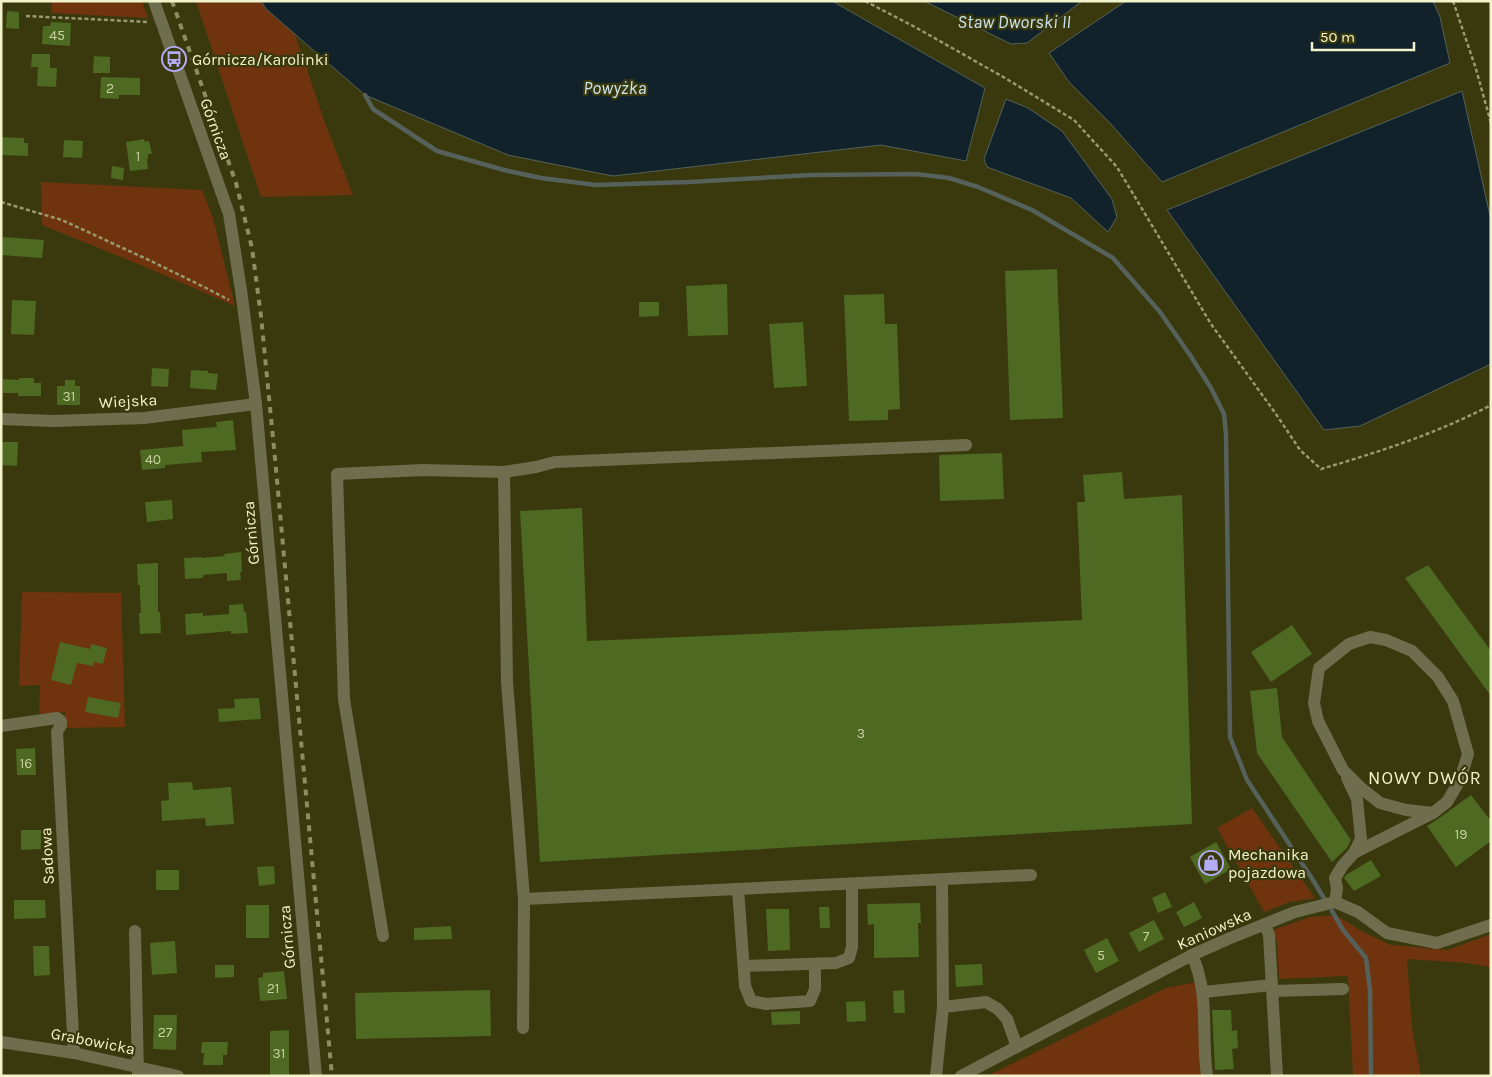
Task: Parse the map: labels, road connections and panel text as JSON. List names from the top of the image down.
{
  "streets": {
    "street": [
      "Górnicza",
      "Wiejska",
      "Sadowa",
      "Kaniowska",
      "Grabowicka"
    ]
  },
  "crossings": [
    ["Górnicza", "Wiejska"],
    ["Sadowa", "Grabowicka"]
  ],
  "districts": ["NOWY DWÓR"],
  "water": ["Staw Dworski II", "Powyżka"],
  "places": {
    "bus stop": ["Górnicza/Karolinki"],
    "shop": ["Mechanika pojazdowa"]
  },
  "house_numbers": [
    "45",
    "2",
    "1",
    "31",
    "40",
    "3",
    "16",
    "19",
    "7",
    "5",
    "21",
    "27",
    "31"
  ],
  "scale_bar": "50 m"
}
